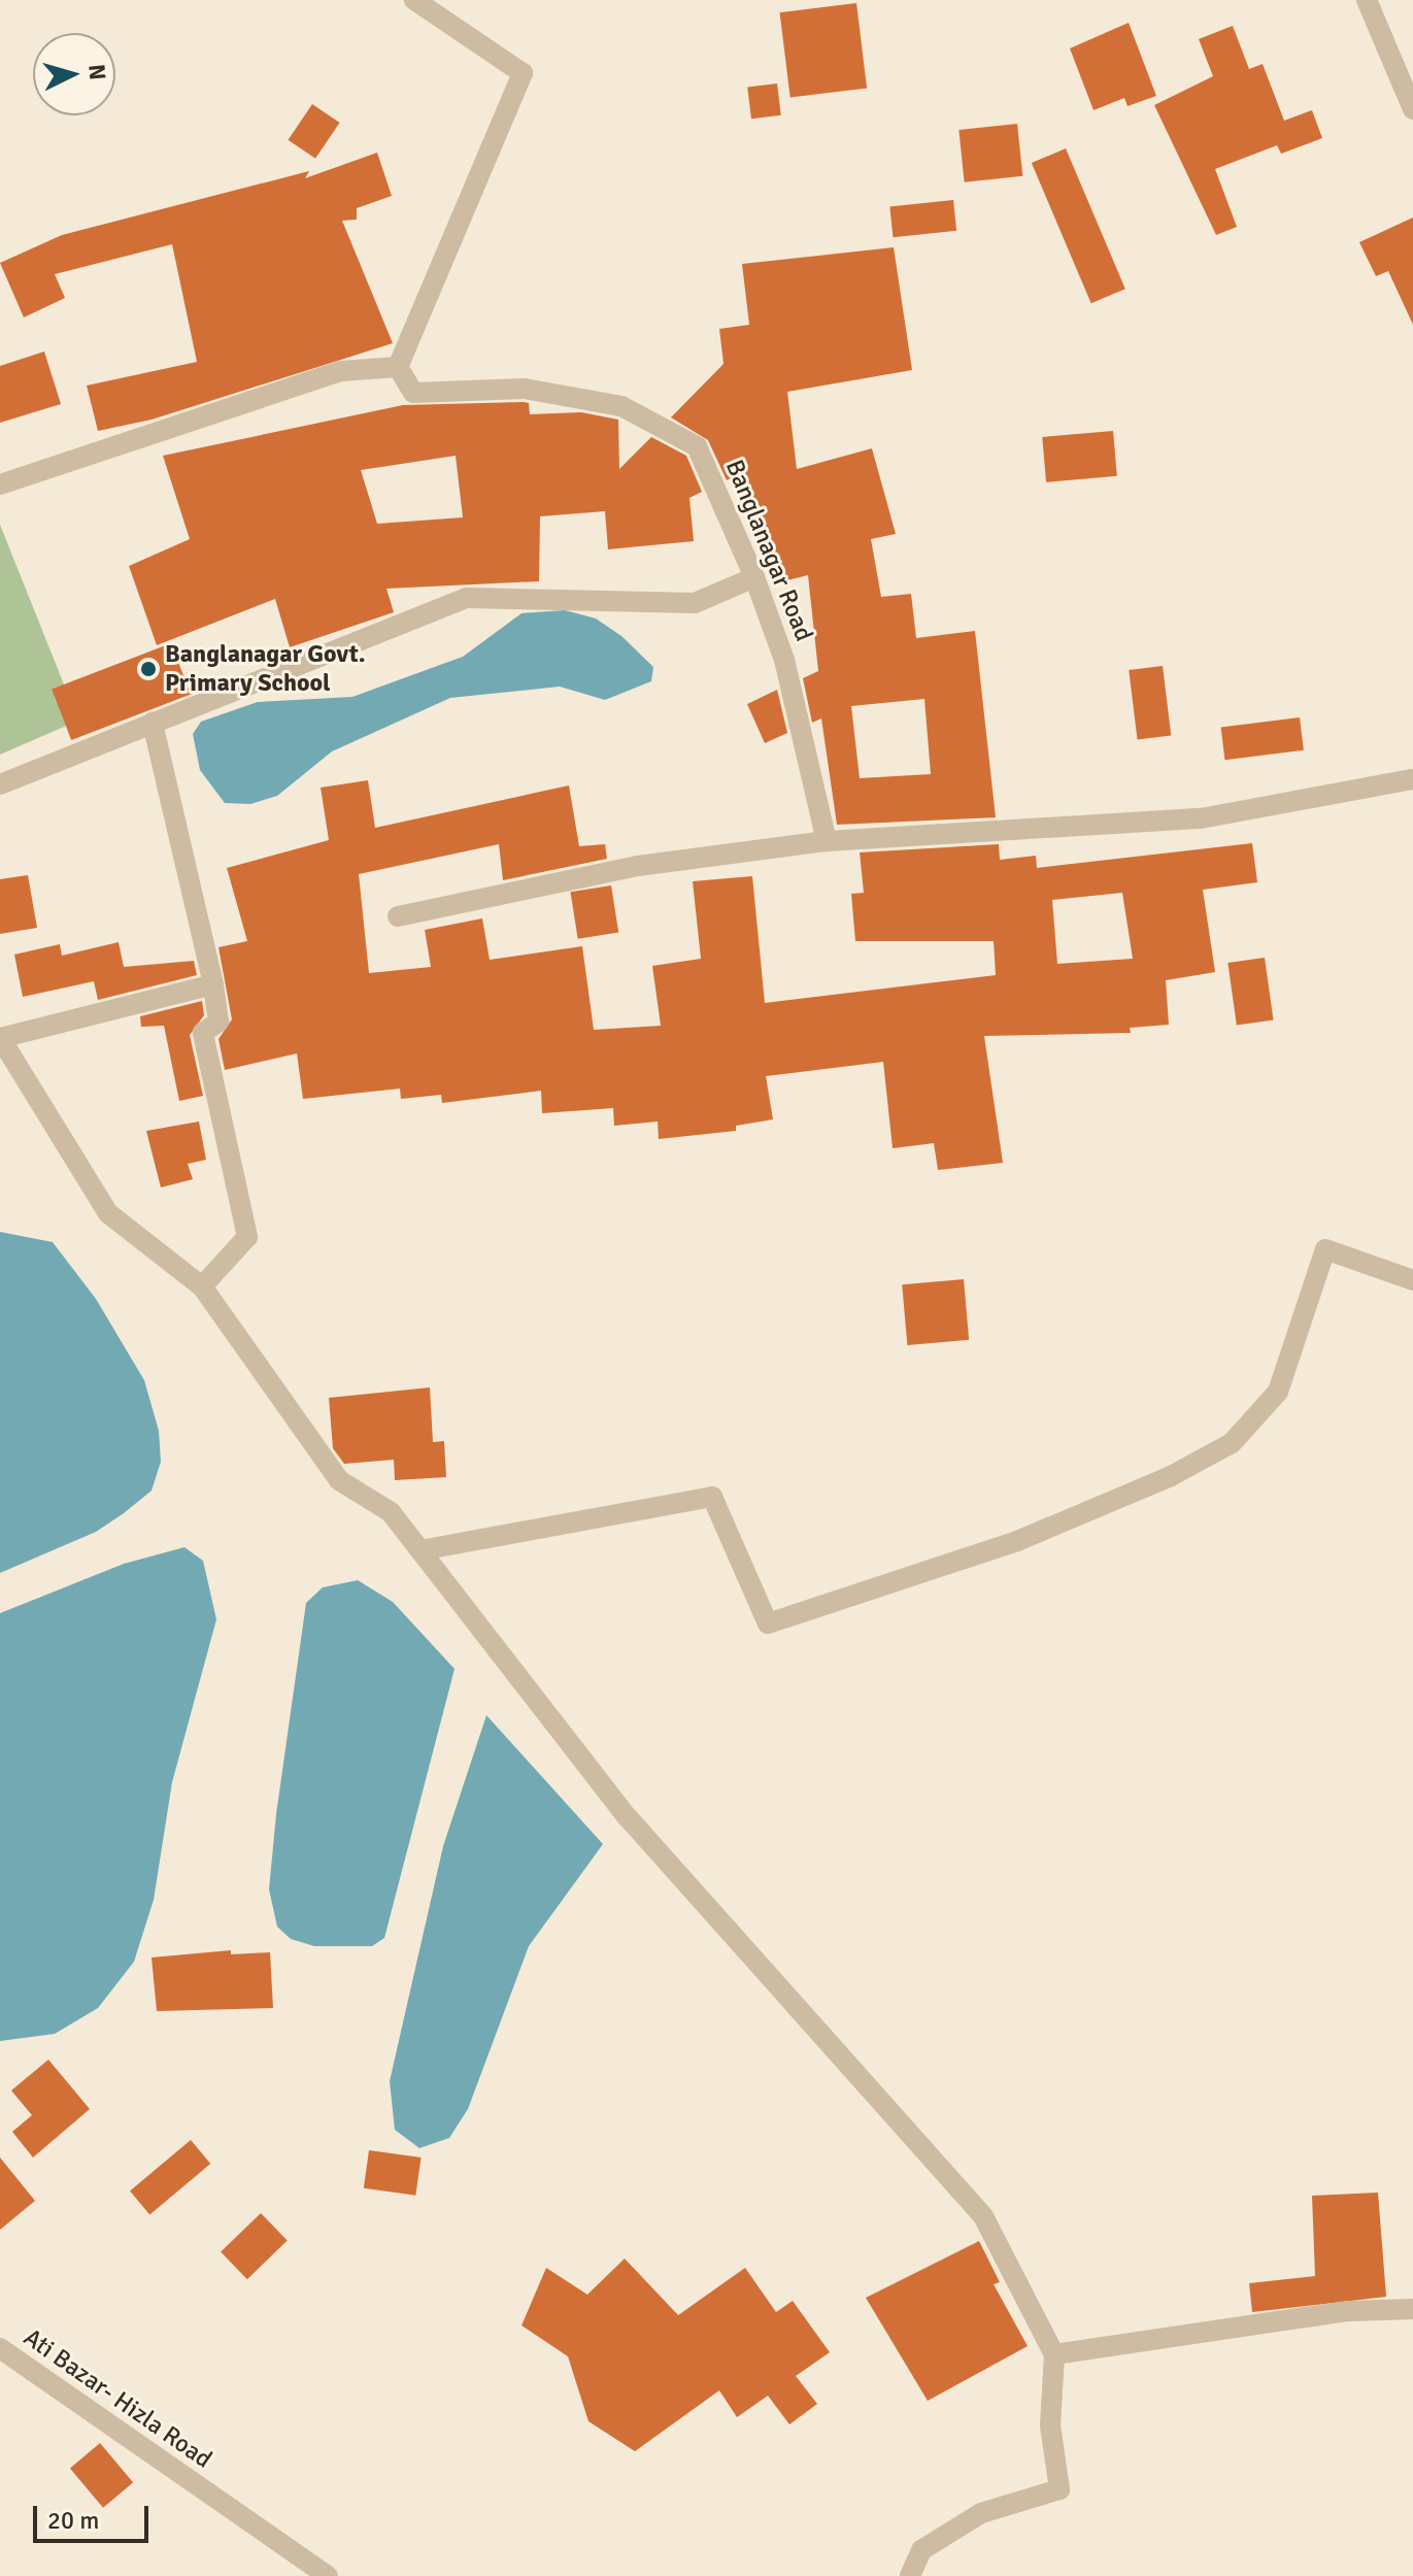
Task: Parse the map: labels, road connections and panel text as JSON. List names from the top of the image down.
{
  "streets": {
    "street": ["Banglanagar Road", "Ati Bazar- Hizla Road"]
  },
  "places": ["Banglanagar Govt. Primary School"],
  "scale_bar": "20 m",
  "north": "right"
}
